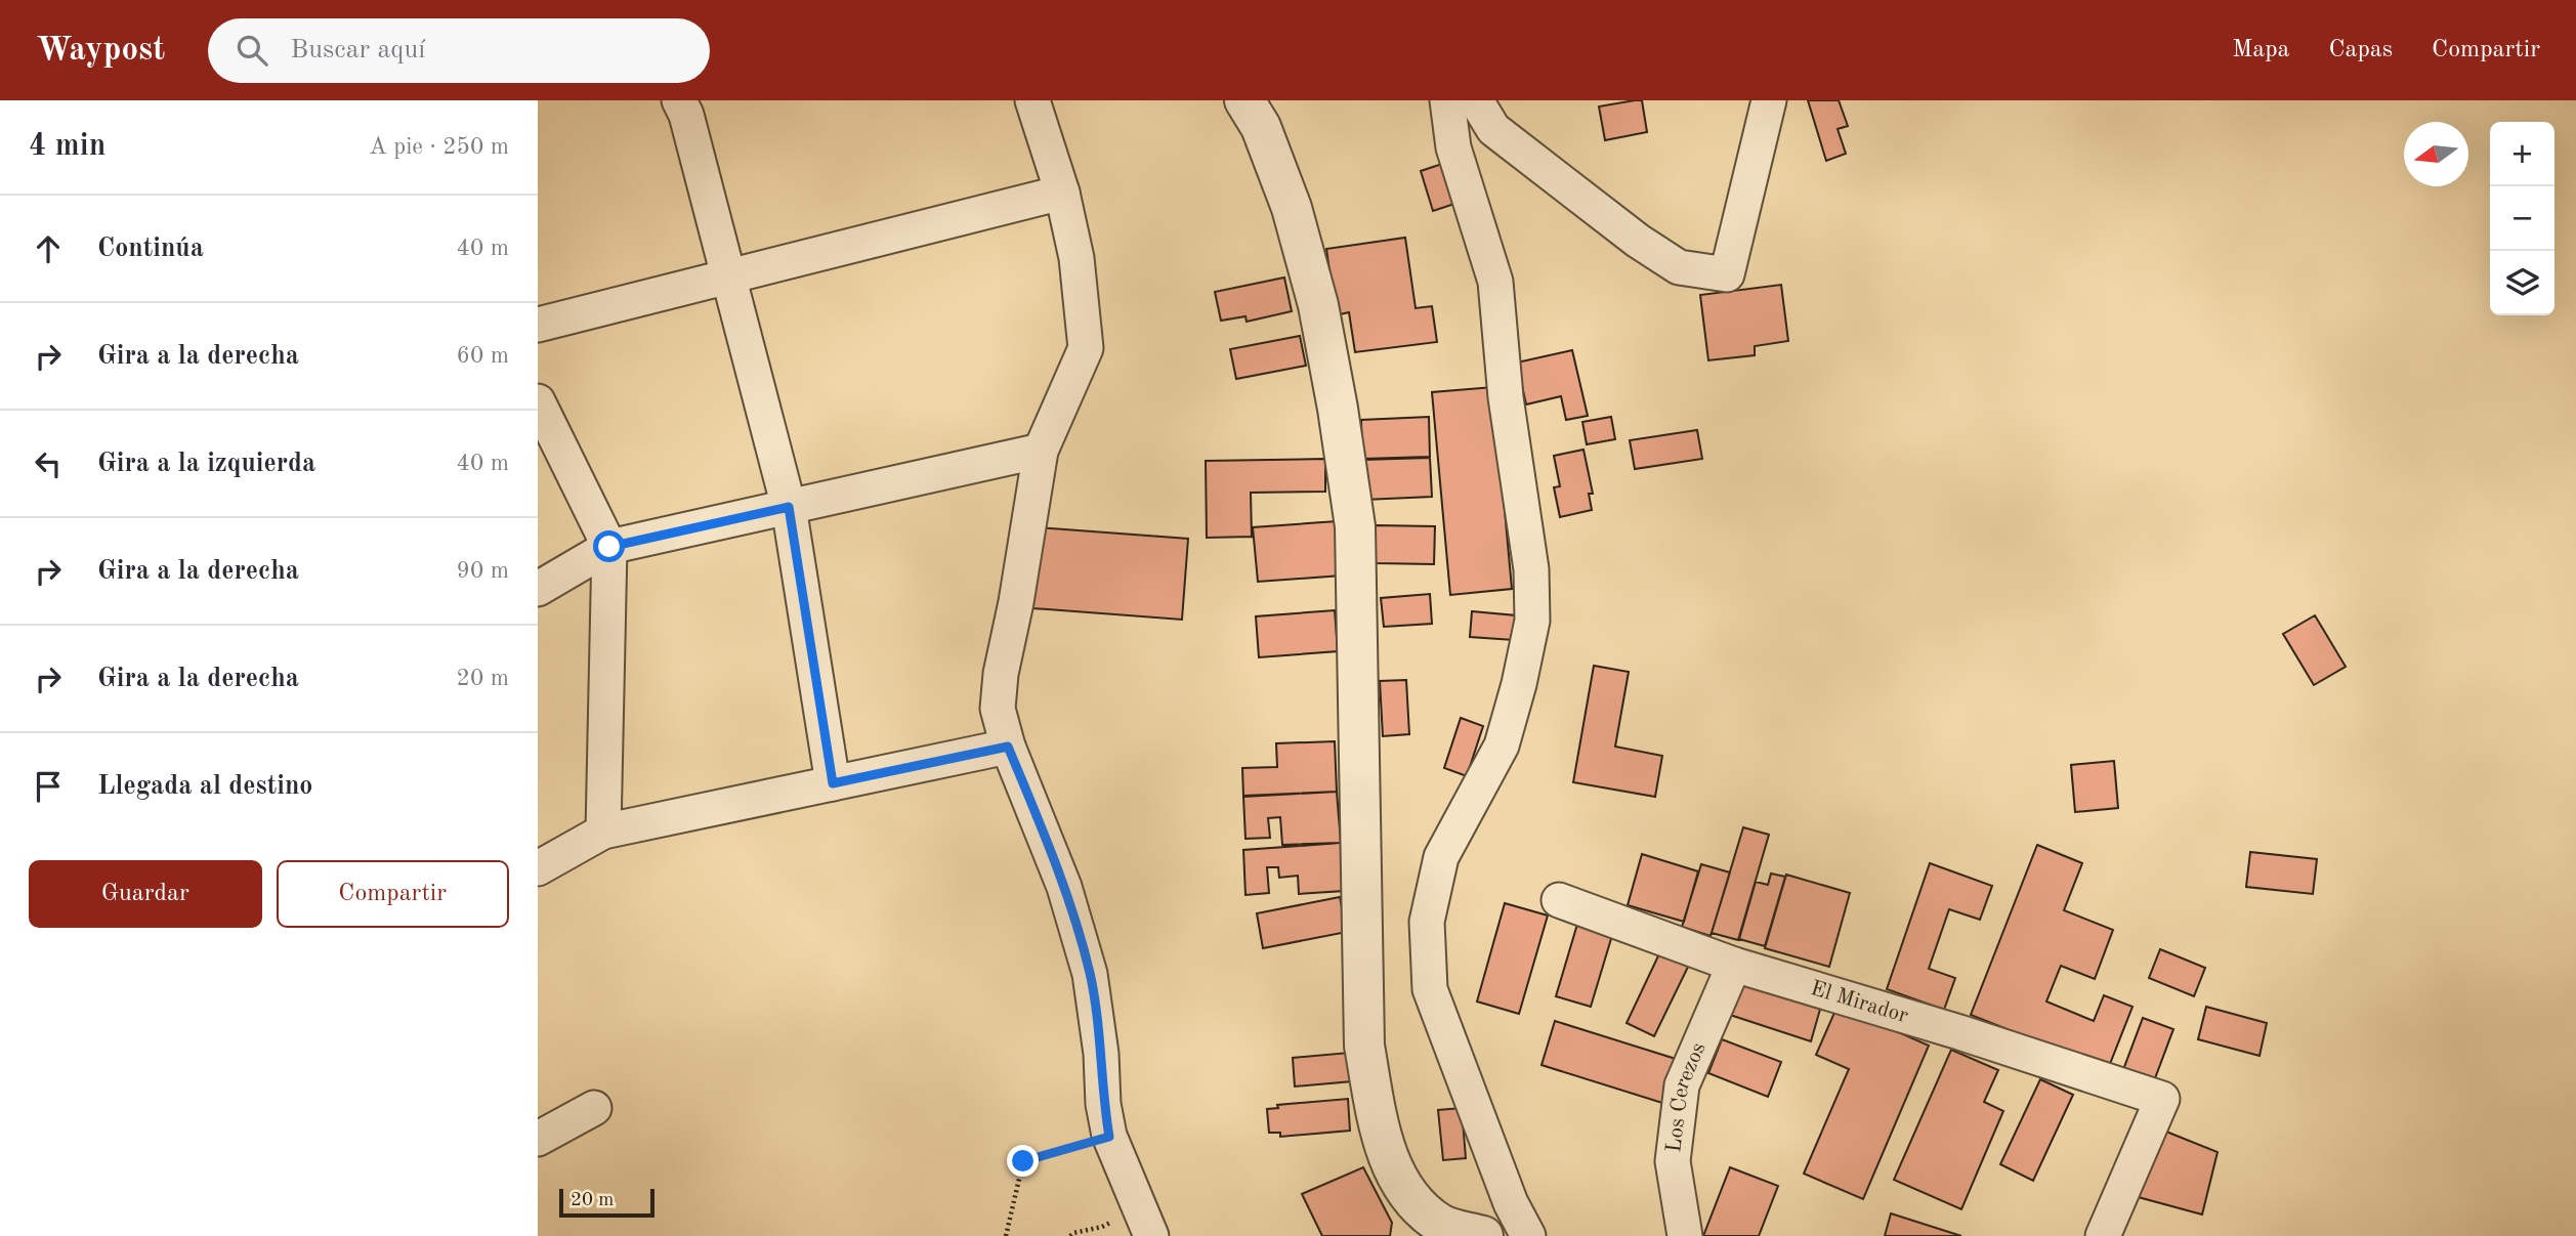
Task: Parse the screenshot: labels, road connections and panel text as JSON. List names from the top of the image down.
{
  "streets": {
    "street": ["El Mirador", "Los Cerezos"]
  },
  "crossings": [
    ["El Mirador", "Los Cerezos"]
  ],
  "scale_bar": "20 m",
  "north": "left",
  "page": {
    "header": "Waypost",
    "search": "Buscar aquí",
    "nav": ["Mapa", "Capas", "Compartir"],
    "heading": ["4 min", "A pie · 250 m"],
    "map_buttons": ["+", "−"],
    "list": [
      ["Continúa", "40 m"],
      ["Gira a la derecha", "60 m"],
      ["Gira a la izquierda", "40 m"],
      ["Gira a la derecha", "90 m"],
      ["Gira a la derecha", "20 m"],
      "Llegada al destino"
    ],
    "buttons": ["Guardar", "Compartir"],
    "scale": "20 m"
  }
}
